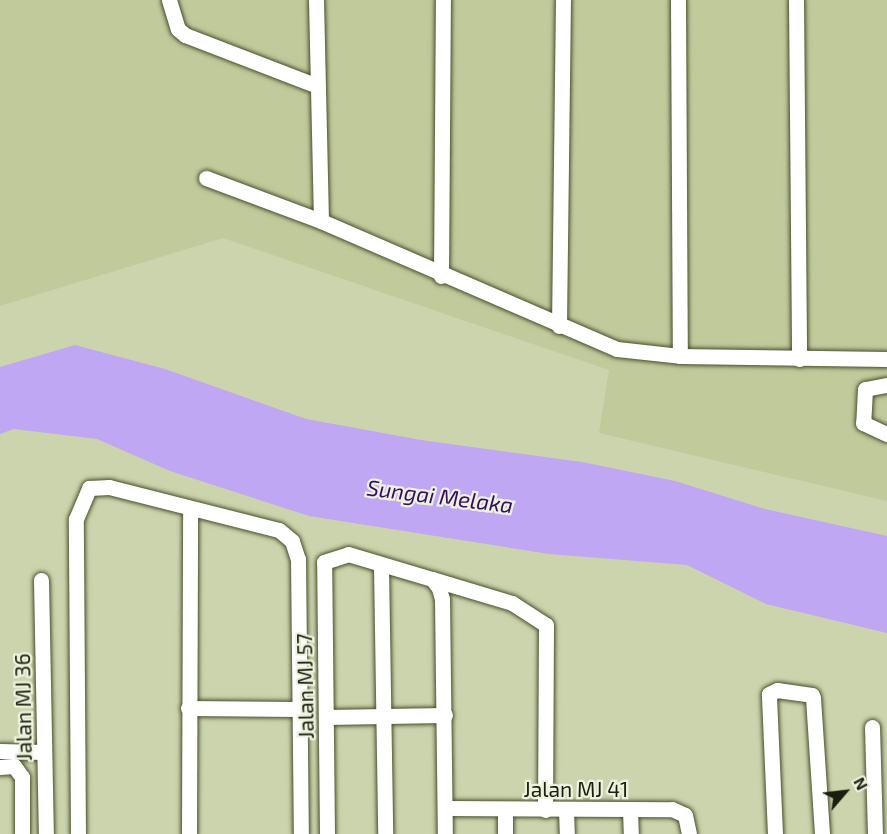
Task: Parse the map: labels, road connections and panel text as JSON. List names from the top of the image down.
{
  "streets": {
    "street": ["Jalan MJ 57", "Jalan MJ 36", "Jalan MJ 41"]
  },
  "water": ["Sungai Melaka"],
  "north": "top right"
}
